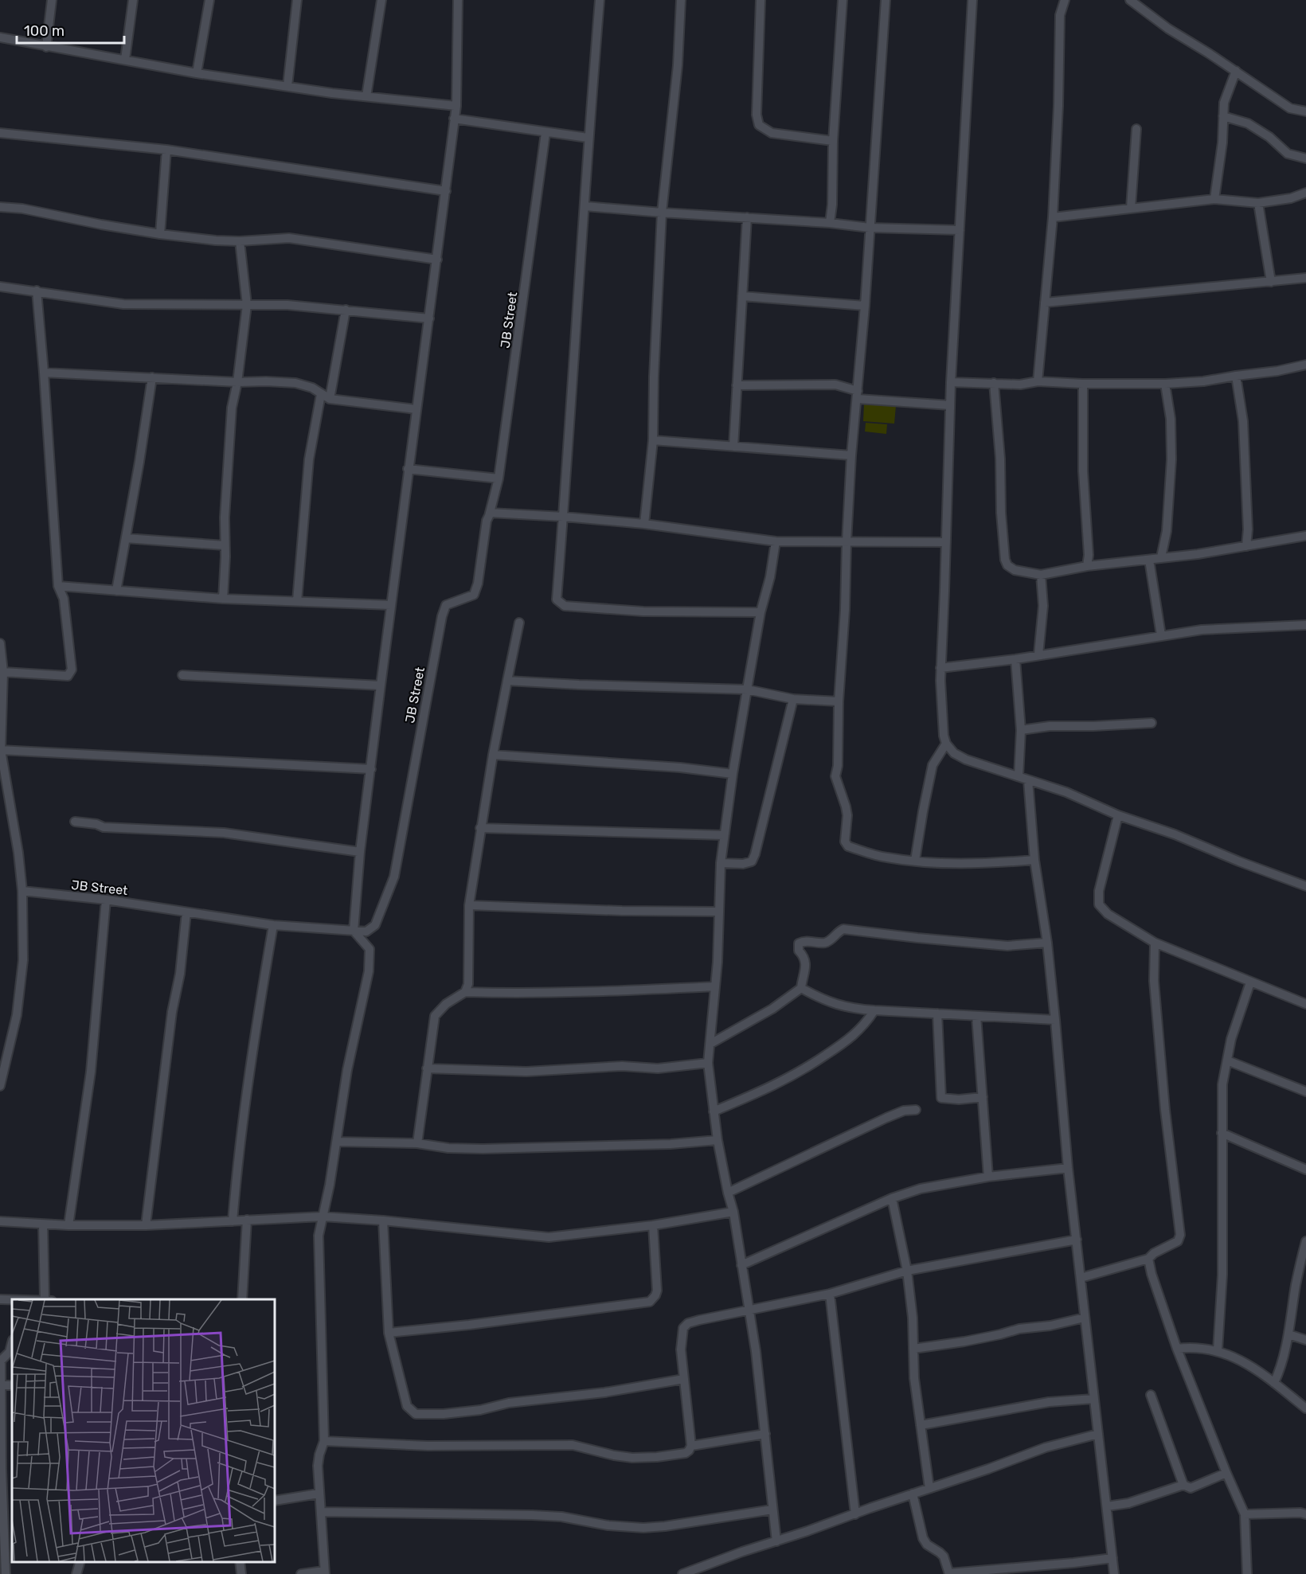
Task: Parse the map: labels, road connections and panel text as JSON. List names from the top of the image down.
{
  "streets": {
    "street": ["JB Street"]
  },
  "scale_bar": "100 m"
}
